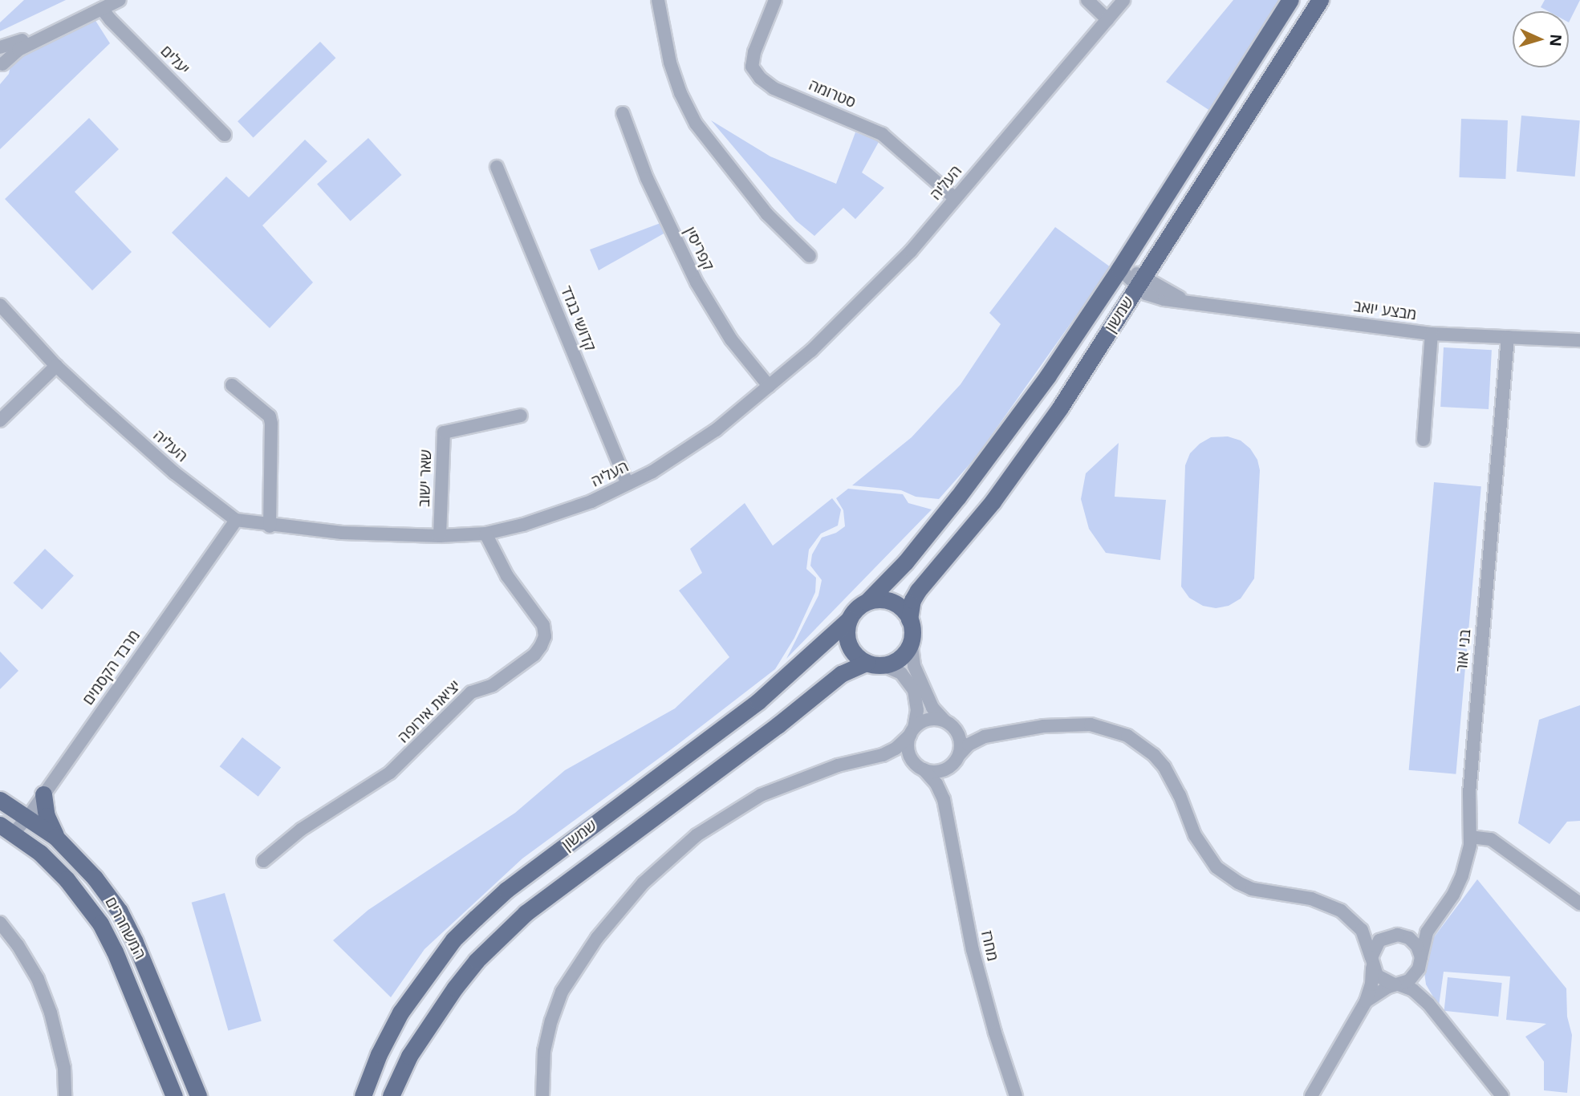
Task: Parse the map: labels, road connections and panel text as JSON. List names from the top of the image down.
{
  "streets": {
    "main road": ["שמשון", "המשחררים"],
    "street": [
      "יעלים",
      "סטרומה",
      "העליה",
      "קפריסין",
      "מבצע יואב",
      "קדושי בגדד",
      "שאר ישוב",
      "בני אור",
      "מרבד הקסמים",
      "יציאת אירופה",
      "מחרז"
    ]
  },
  "crossings": [
    ["סטרומה", "העליה"],
    ["העליה", "קפריסין"],
    ["העליה", "קדושי בגדד"],
    ["העליה", "שאר ישוב"],
    ["העליה", "מרבד הקסמים"],
    ["העליה", "יציאת אירופה"],
    ["מבצע יואב", "שמשון"],
    ["מבצע יואב", "בני אור"],
    ["מרבד הקסמים", "המשחררים"]
  ],
  "north": "right"
}
